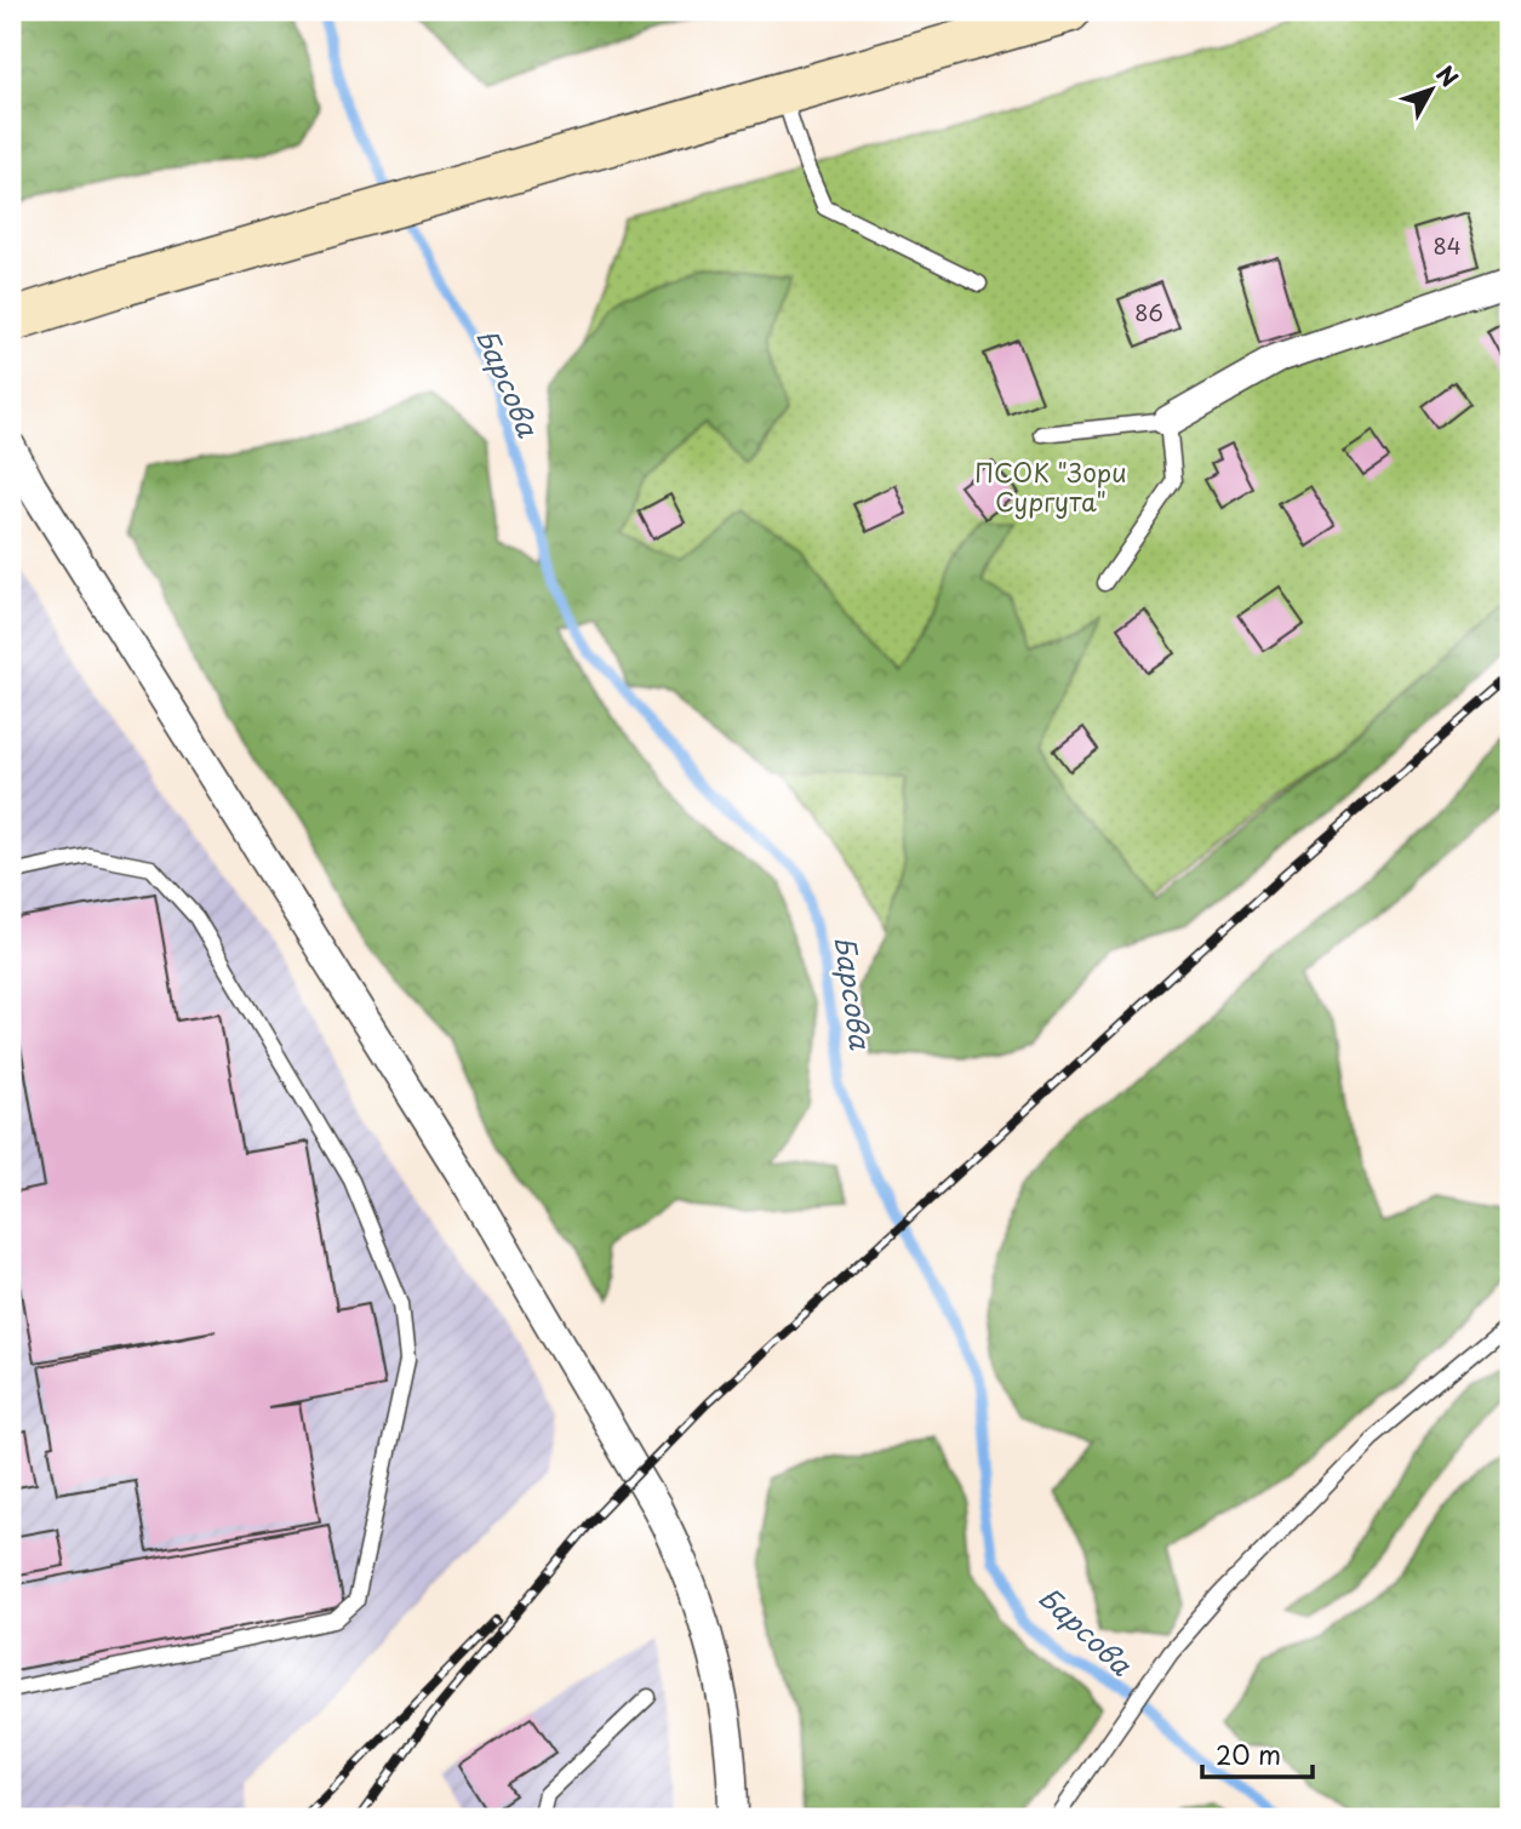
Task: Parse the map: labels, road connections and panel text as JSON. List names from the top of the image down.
{
  "water": ["Барсова"],
  "parks": ["ПСОК \"Зори Сургута\""],
  "house_numbers": ["84", "86"],
  "scale_bar": "20 m",
  "north": "top right"
}
